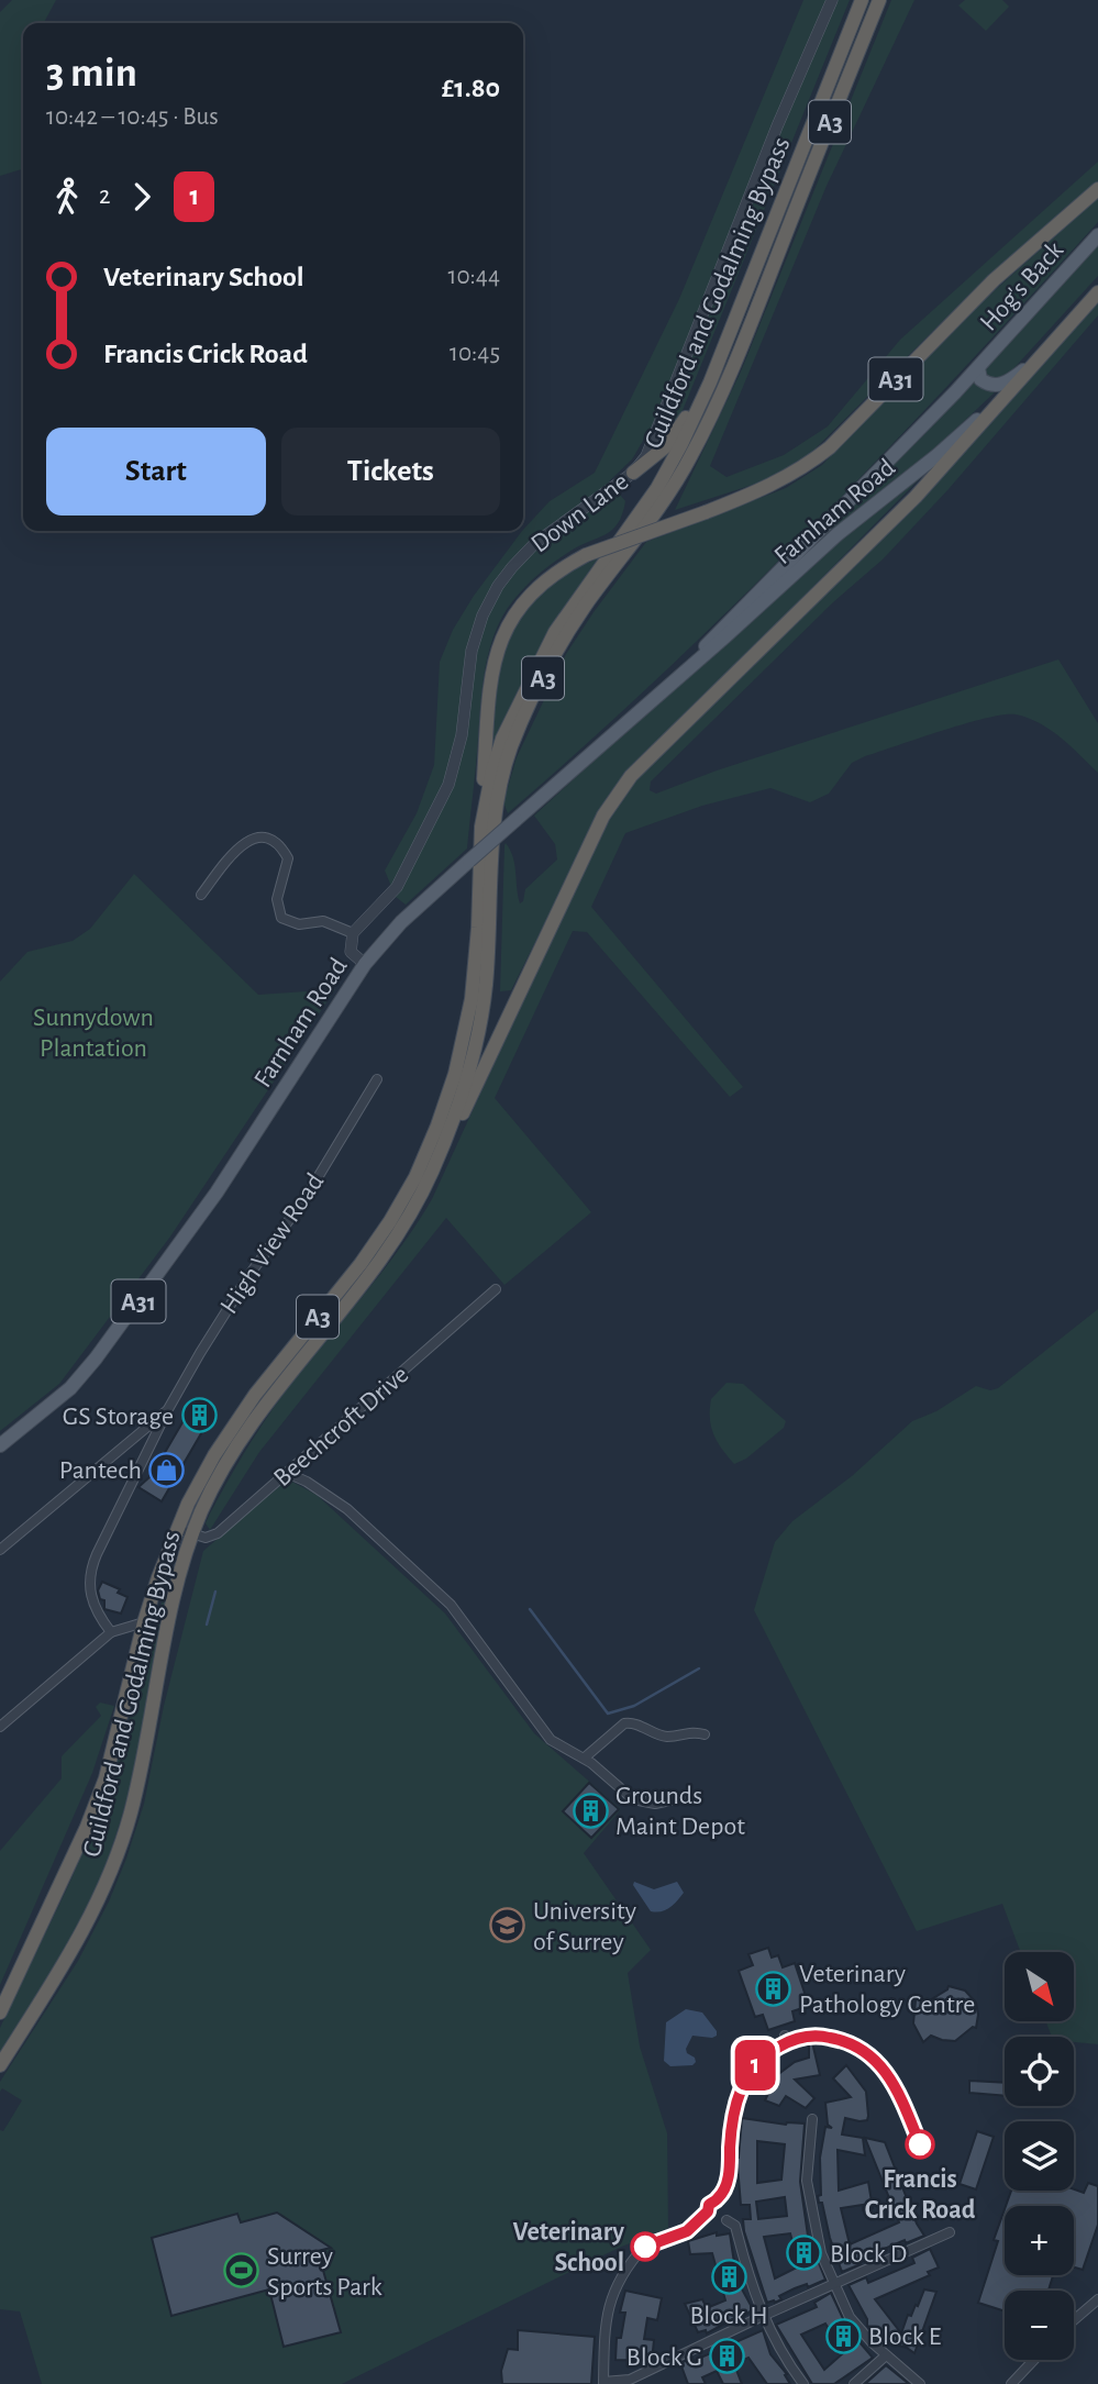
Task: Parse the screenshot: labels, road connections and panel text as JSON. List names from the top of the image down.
{
  "streets": {
    "highway": ["A3", "Guildford and Godalming Bypass", "A31"],
    "main road": ["Hog's Back", "Farnham Road"],
    "street": ["Down Lane", "High View Road", "Beechcroft Drive"]
  },
  "crossings": [
    ["A3", "Guildford and Godalming Bypass"],
    ["A3", "A31"],
    ["A3", "Farnham Road"],
    ["Hog's Back", "A31"],
    ["Hog's Back", "Farnham Road"],
    ["Guildford and Godalming Bypass", "A31"],
    ["Guildford and Godalming Bypass", "Beechcroft Drive"],
    ["A31", "Farnham Road"]
  ],
  "parks": ["Sunnydown Plantation"],
  "places": {
    "building": [
      "GS Storage",
      "Grounds Maint Depot",
      "Veterinary Pathology Centre",
      "Block D",
      "Block H",
      "Block E",
      "Block G"
    ],
    "shop": ["Pantech"],
    "school or university": ["University of Surrey"],
    "other": ["Francis Crick Road", "Veterinary School"],
    "sports": ["Surrey Sports Park"]
  },
  "lines": ["bus line 1"],
  "north": "bottom right",
  "page": {
    "on_map": "1",
    "heading": ["3 min", "10:42 – 10:45 · Bus", "£1.80"],
    "legs": ["2", "1"],
    "list": [
      {
        "name": "Veterinary School",
        "value": "10:44"
      },
      {
        "name": "Francis Crick Road",
        "value": "10:45"
      }
    ],
    "buttons": ["Start", "Tickets"],
    "map_buttons": ["+", "−"]
  }
}
